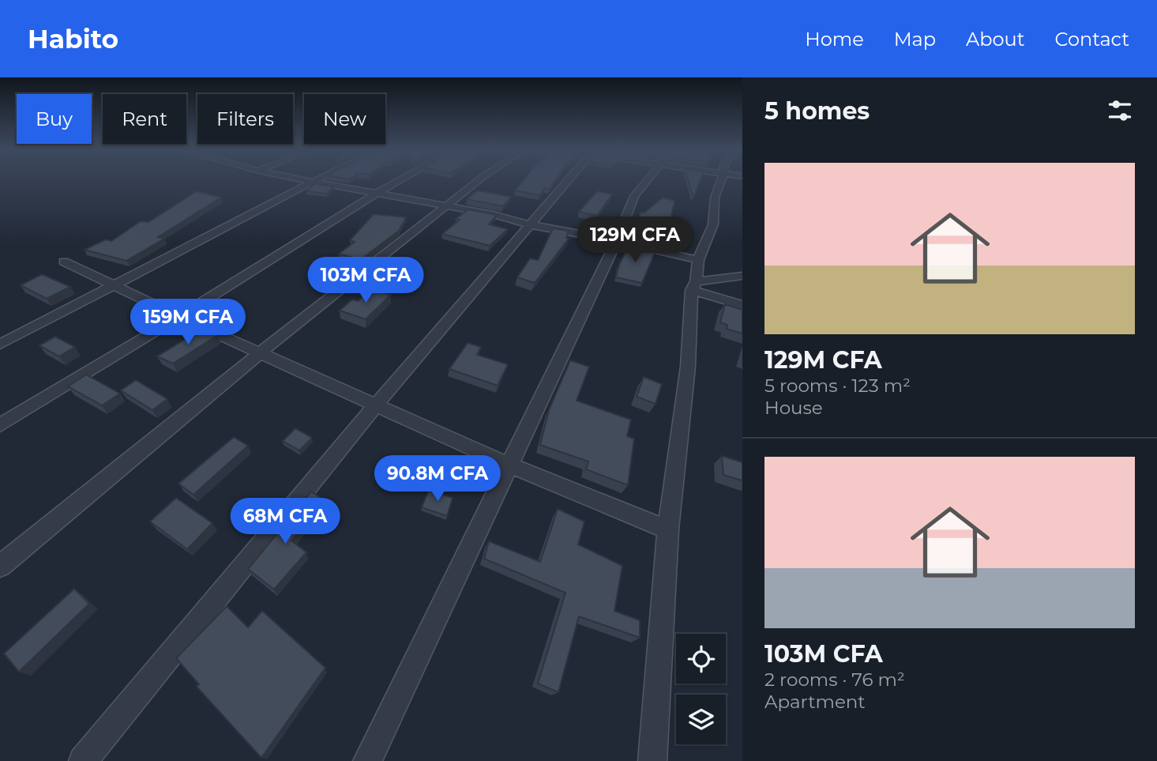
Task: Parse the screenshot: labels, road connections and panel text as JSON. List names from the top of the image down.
{
  "page": {
    "header": "Habito",
    "nav": [
      "Home",
      "Map",
      "About",
      "Contact"
    ],
    "heading": "5 homes",
    "chip": [
      "Buy",
      "Rent",
      "Filters",
      "New"
    ],
    "list": [
      {
        "name": "129M CFA",
        "note": "5 rooms · 123 m² · House"
      },
      {
        "name": "103M CFA",
        "note": "2 rooms · 76 m² · Apartment"
      }
    ],
    "price": [
      "129M CFA",
      "103M CFA",
      "159M CFA",
      "90.8M CFA",
      "68M CFA"
    ]
  }
}
